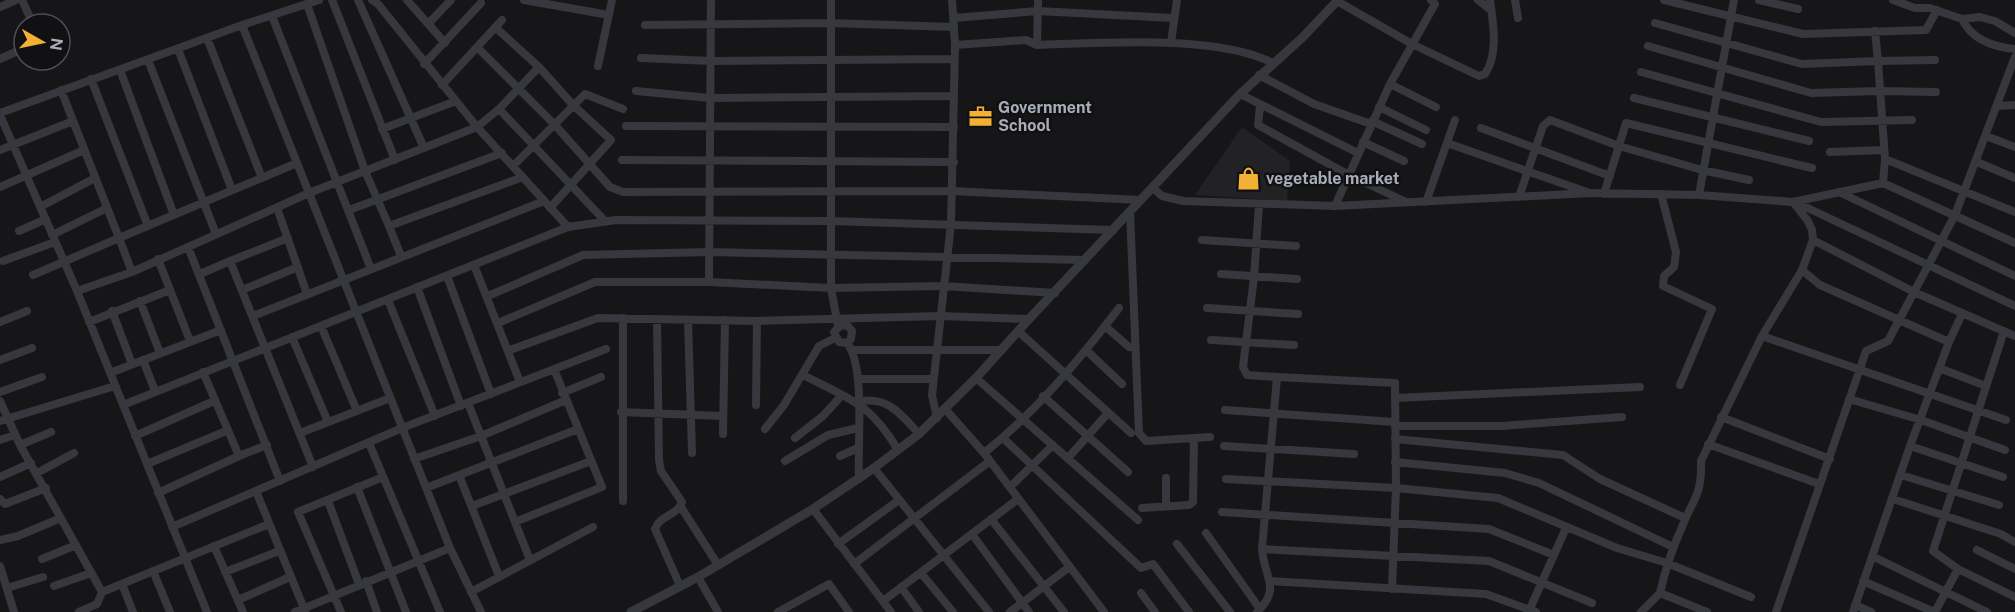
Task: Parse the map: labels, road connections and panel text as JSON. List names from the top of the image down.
{
  "places": {
    "office": ["Government School"],
    "shop": ["vegetable market"]
  },
  "north": "right"
}
